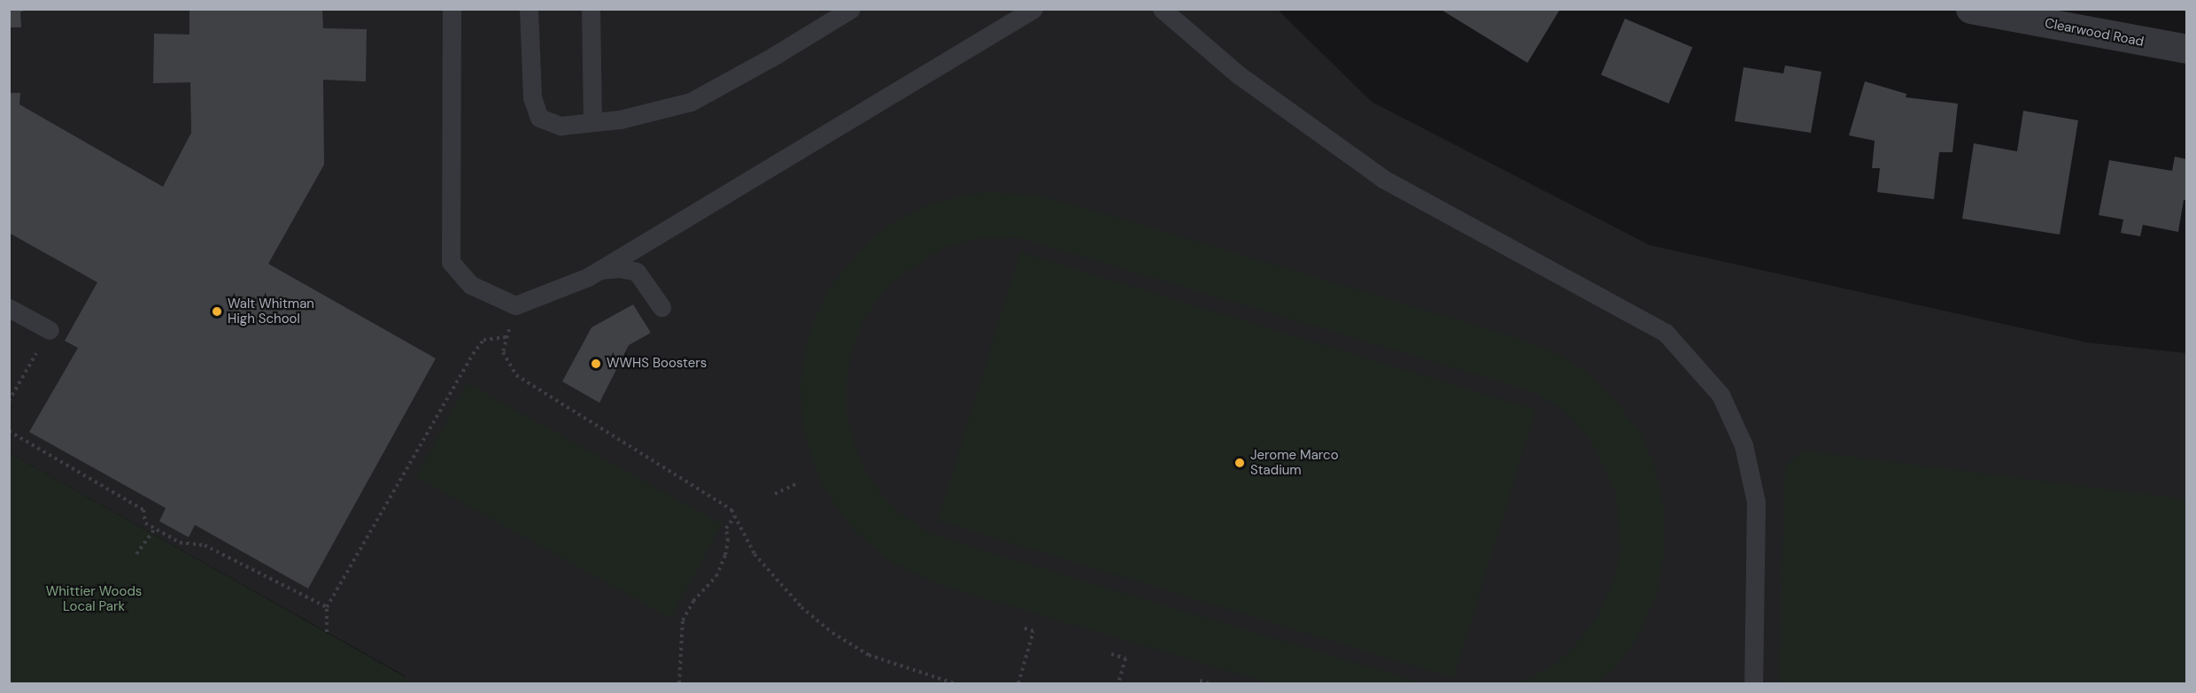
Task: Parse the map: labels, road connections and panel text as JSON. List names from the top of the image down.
{
  "streets": {
    "street": ["Clearwood Road"]
  },
  "parks": ["Whittier Woods Local Park"],
  "places": ["Walt Whitman High School", "WWHS Boosters", "Jerome Marco Stadium"]
}
